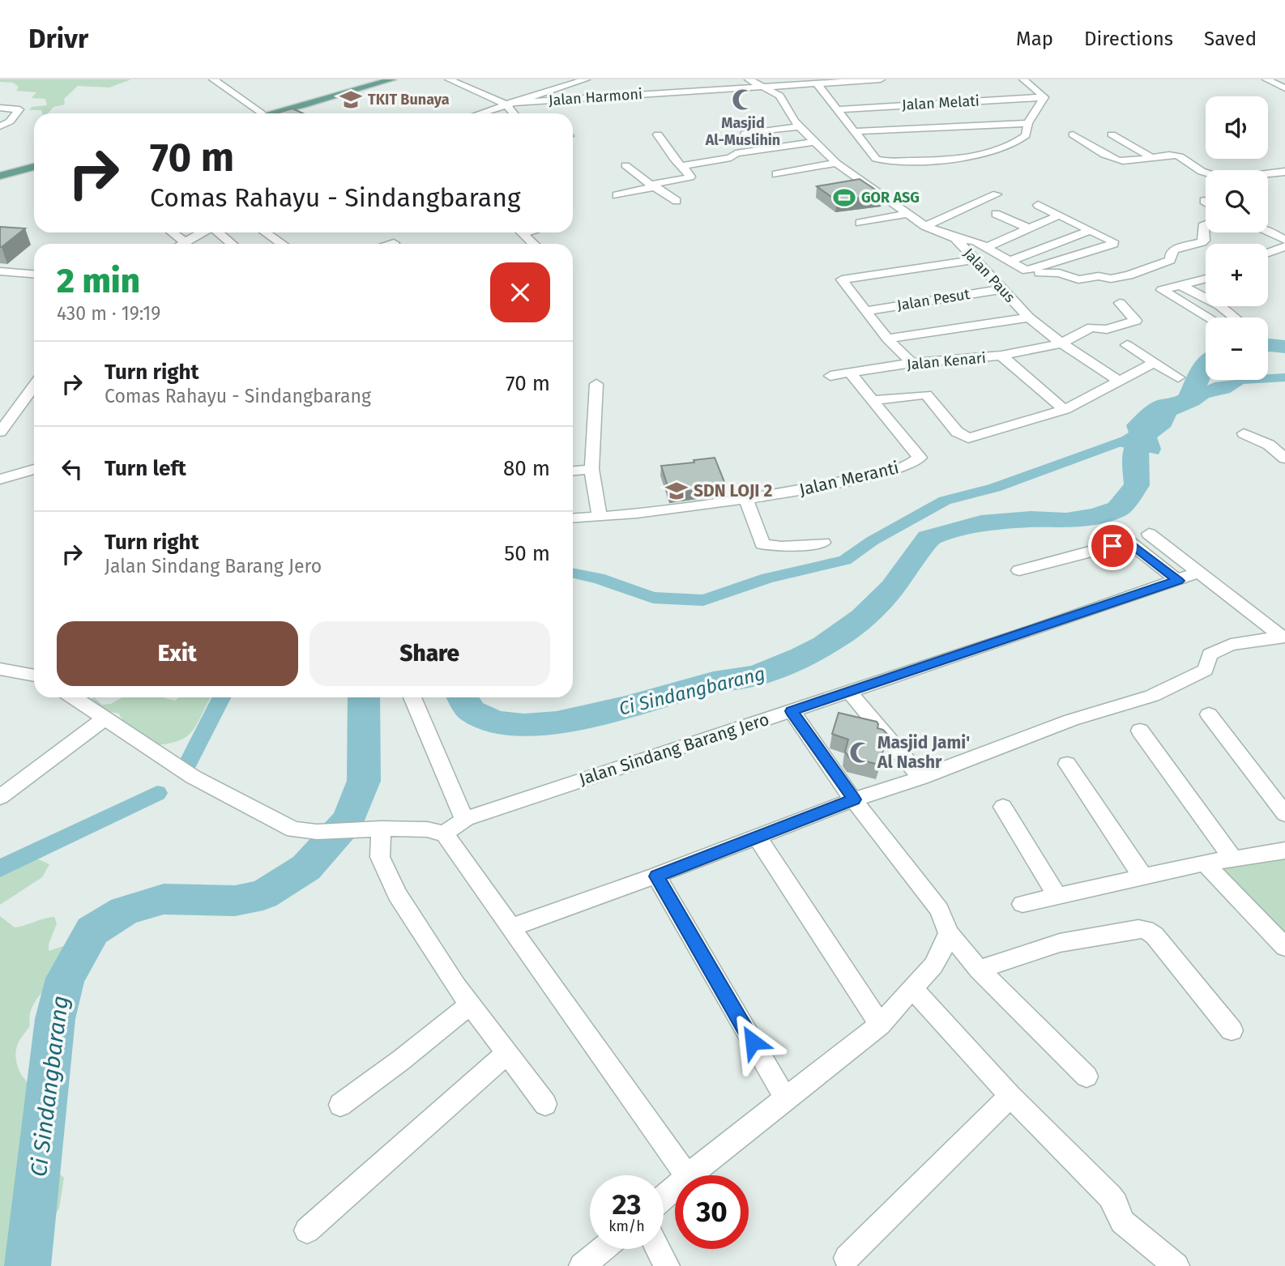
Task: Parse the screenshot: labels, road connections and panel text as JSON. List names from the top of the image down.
{
  "streets": {
    "street": [
      "Jalan Harmoni",
      "Jalan Melati",
      "Jalan Paus",
      "Jalan Pesut",
      "Jalan Kenari",
      "Jalan Meranti",
      "Jalan Sindang Barang Jero"
    ]
  },
  "crossings": [
    ["Jalan Harmoni", "Jalan Paus"],
    ["Jalan Paus", "Jalan Pesut"],
    ["Jalan Paus", "Jalan Kenari"],
    ["Jalan Kenari", "Jalan Meranti"]
  ],
  "water": ["Ci Sindangbarang"],
  "places": {
    "school or university": ["TKIT Bunaya", "SDN LOJI 2"],
    "mosque": ["Masjid Al-Muslihin", "Masjid Jami' Al Nashr"],
    "sports": ["GOR ASG"]
  },
  "page": {
    "header": "Drivr",
    "nav": ["Map", "Directions", "Saved"],
    "map_buttons": ["+", "−"],
    "turn": ["70 m", "Comas Rahayu - Sindangbarang"],
    "heading": ["2 min", "430 m · 19:19"],
    "list": [
      {
        "name": "Turn right",
        "note": "Comas Rahayu - Sindangbarang",
        "value": "70 m"
      },
      {
        "name": "Turn left",
        "value": "80 m"
      },
      {
        "name": "Turn right",
        "note": "Jalan Sindang Barang Jero",
        "value": "50 m"
      }
    ],
    "buttons": ["Exit", "Share"],
    "speed": "23 km/h",
    "limit": "30"
  }
}
